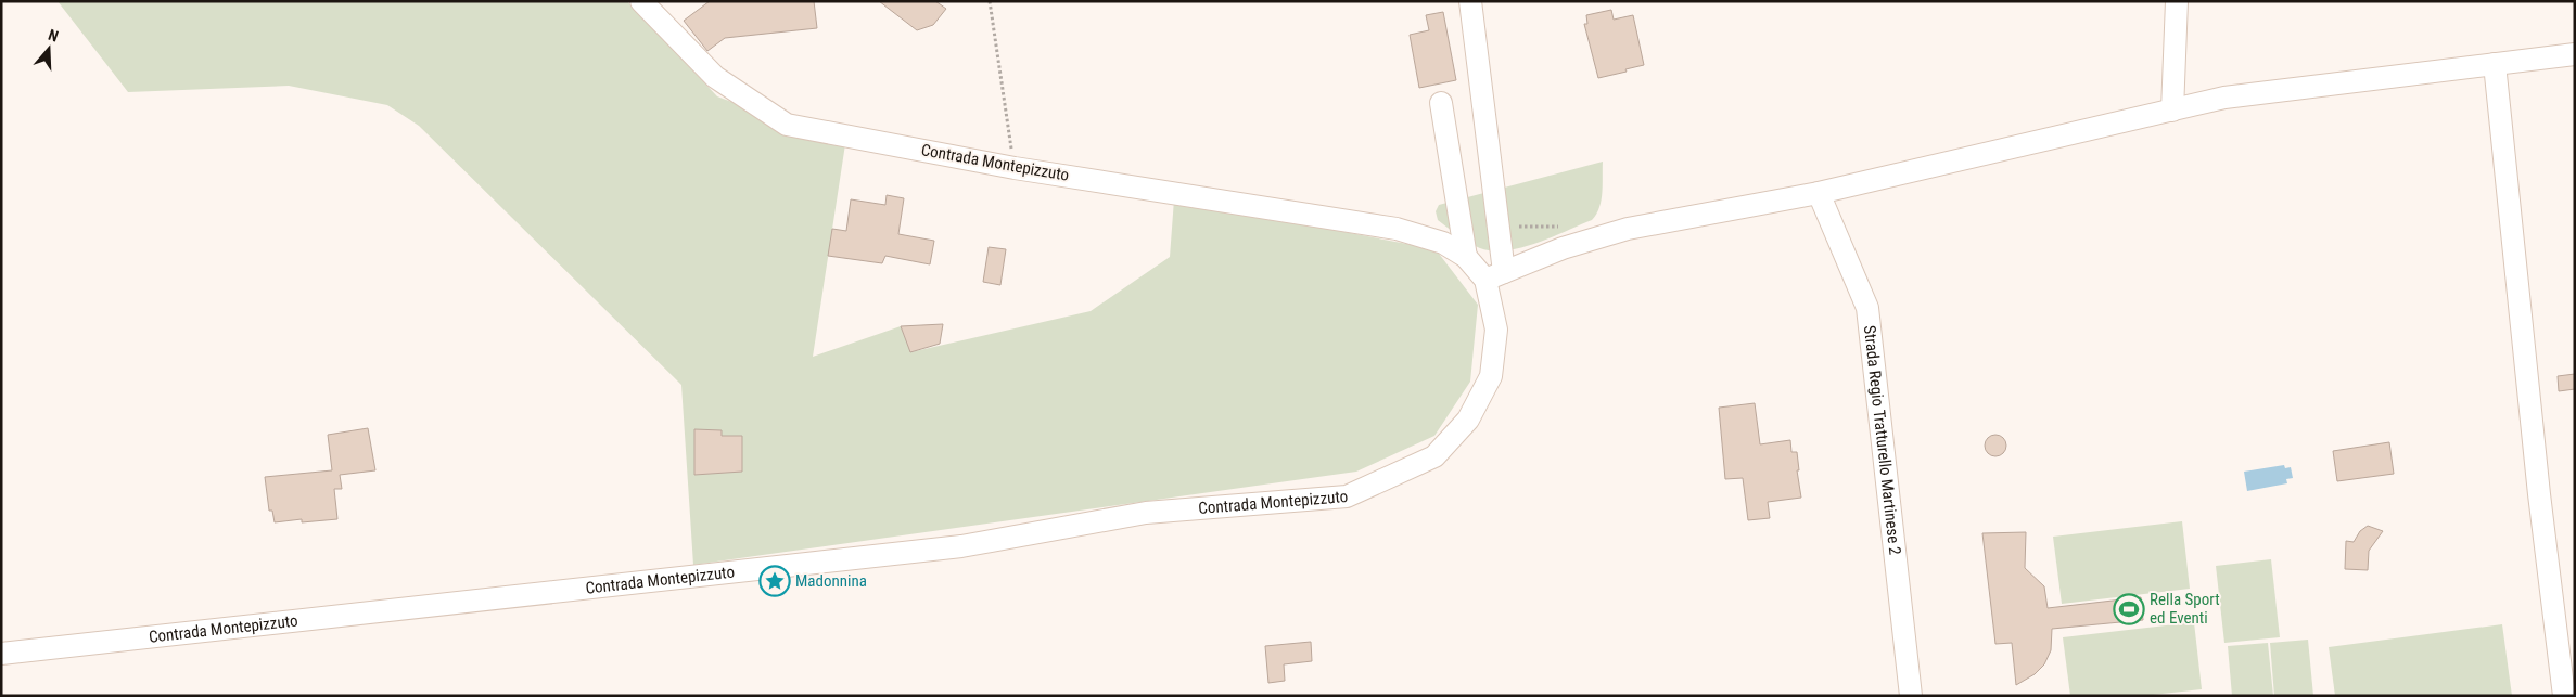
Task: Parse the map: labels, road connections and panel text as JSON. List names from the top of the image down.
{
  "streets": {
    "street": ["Contrada Montepizzuto", "Strada Regio Tratturello Martinese 2"]
  },
  "places": {
    "place": ["Madonnina"],
    "sports": ["Rella Sport ed Eventi"]
  },
  "north": "top"
}
